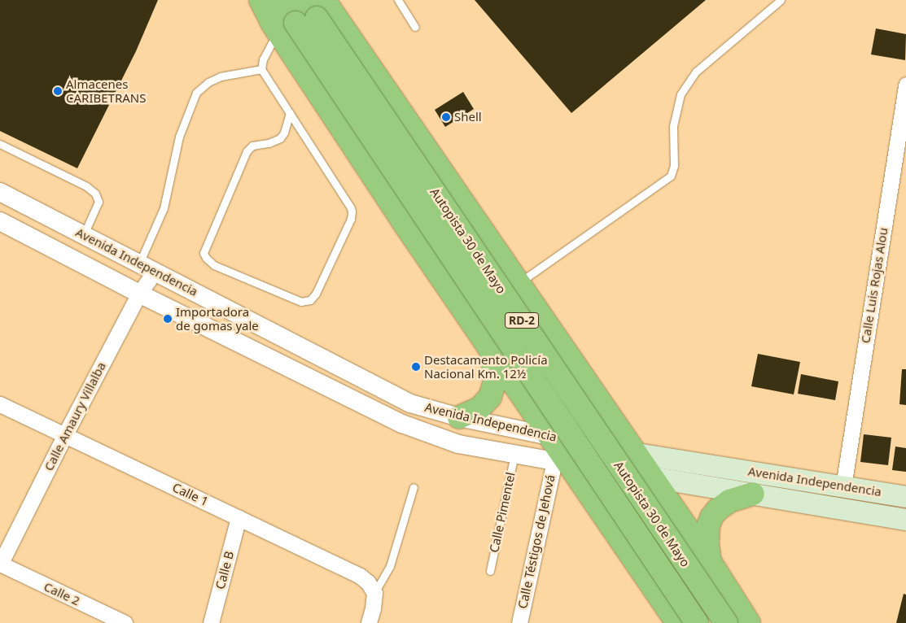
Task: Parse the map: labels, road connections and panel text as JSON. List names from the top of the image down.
{
  "streets": {
    "highway": ["Autopista 30 de Mayo", "RD-2"],
    "main road": ["Avenida Independencia"],
    "street": [
      "Calle Luis Rojas Alou",
      "Calle Amaury Villalba",
      "Calle 1",
      "Calle Téstigos de Jehová",
      "Calle B",
      "Calle 2"
    ],
    "lane": ["Calle Pimentel"]
  },
  "crossings": [
    ["Avenida Independencia", "Calle Luis Rojas Alou"],
    ["Avenida Independencia", "Calle Amaury Villalba"],
    ["Avenida Independencia", "Calle Pimentel"],
    ["Avenida Independencia", "Calle Téstigos de Jehová"],
    ["Calle Amaury Villalba", "Calle 1"],
    ["Calle Amaury Villalba", "Calle 2"],
    ["Calle 1", "Calle B"]
  ],
  "places": [
    "Almacenes CARIBETRANS",
    "Shell",
    "Importadora de gomas yale",
    "Destacamento Policía Nacional Km. 12½"
  ]
}
